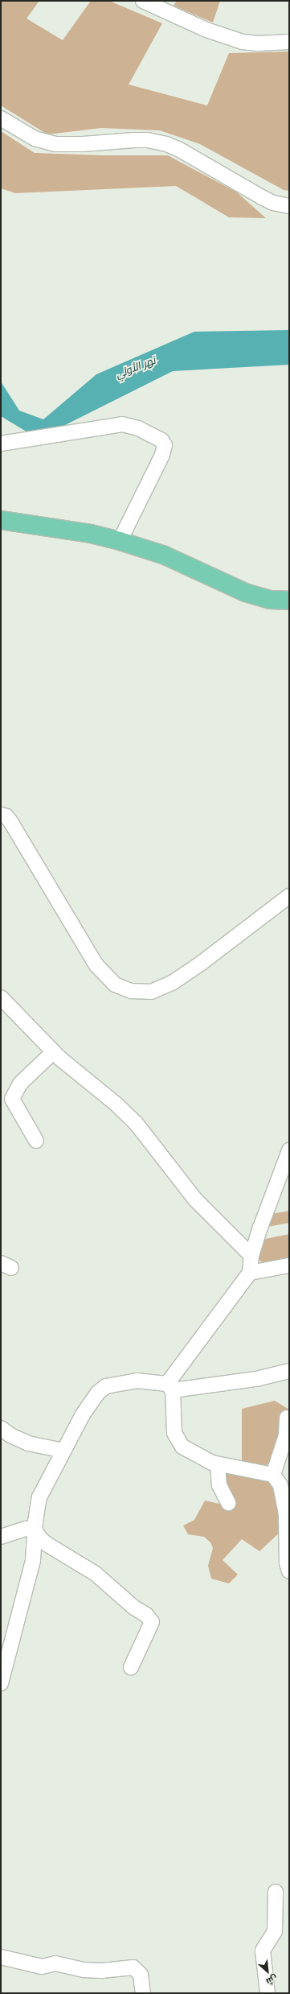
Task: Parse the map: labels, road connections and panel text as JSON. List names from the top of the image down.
{
  "water": ["نهر الأولي"],
  "north": "bottom right"
}
